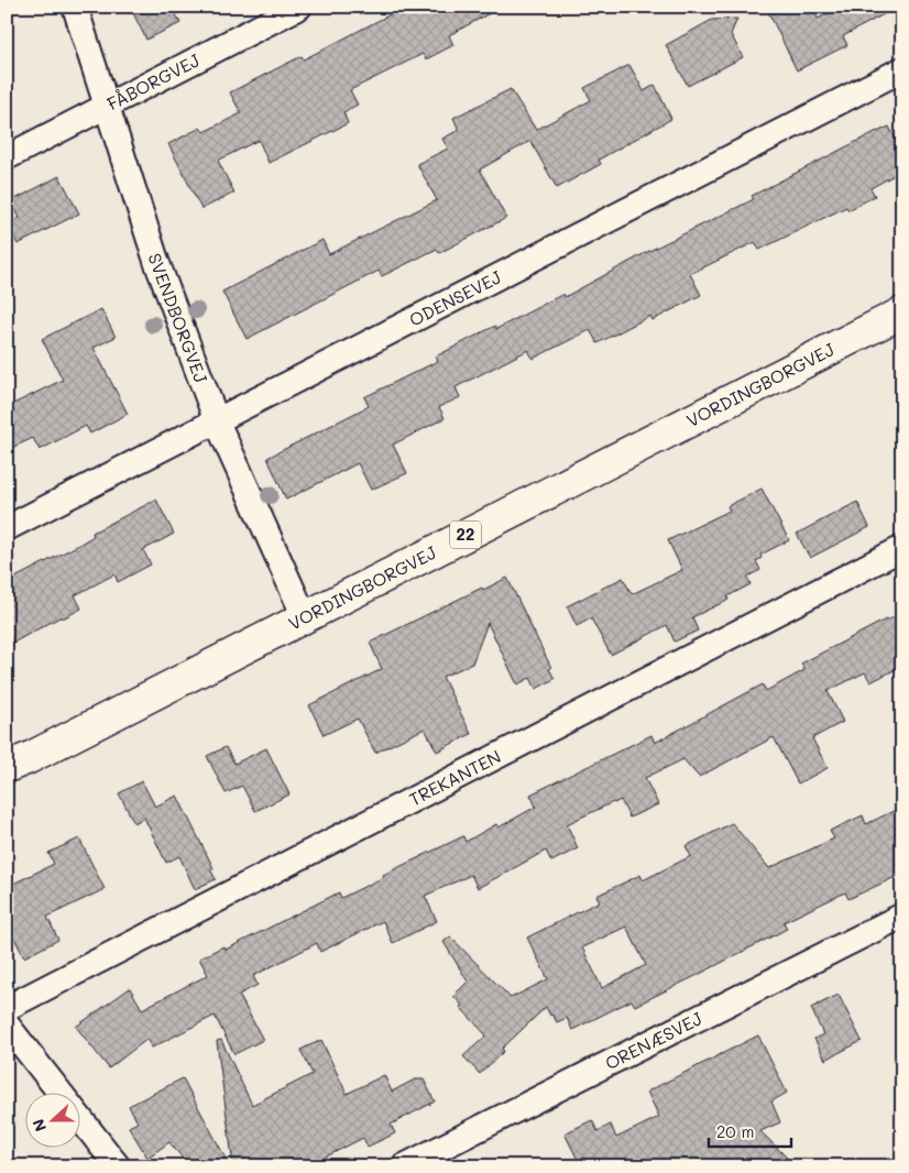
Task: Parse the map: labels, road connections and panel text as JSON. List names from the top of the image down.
{
  "streets": {
    "main road": ["VORDINGBORGVEJ", "22"],
    "street": [
      "FÅBORGVEJ",
      "ODENSEVEJ",
      "SVENDBORGVEJ",
      "TREKANTEN",
      "ORENÆSVEJ"
    ]
  },
  "crossings": [
    ["FÅBORGVEJ", "SVENDBORGVEJ"],
    ["ODENSEVEJ", "SVENDBORGVEJ"],
    ["SVENDBORGVEJ", "VORDINGBORGVEJ"]
  ],
  "scale_bar": "20 m",
  "north": "left"
}
